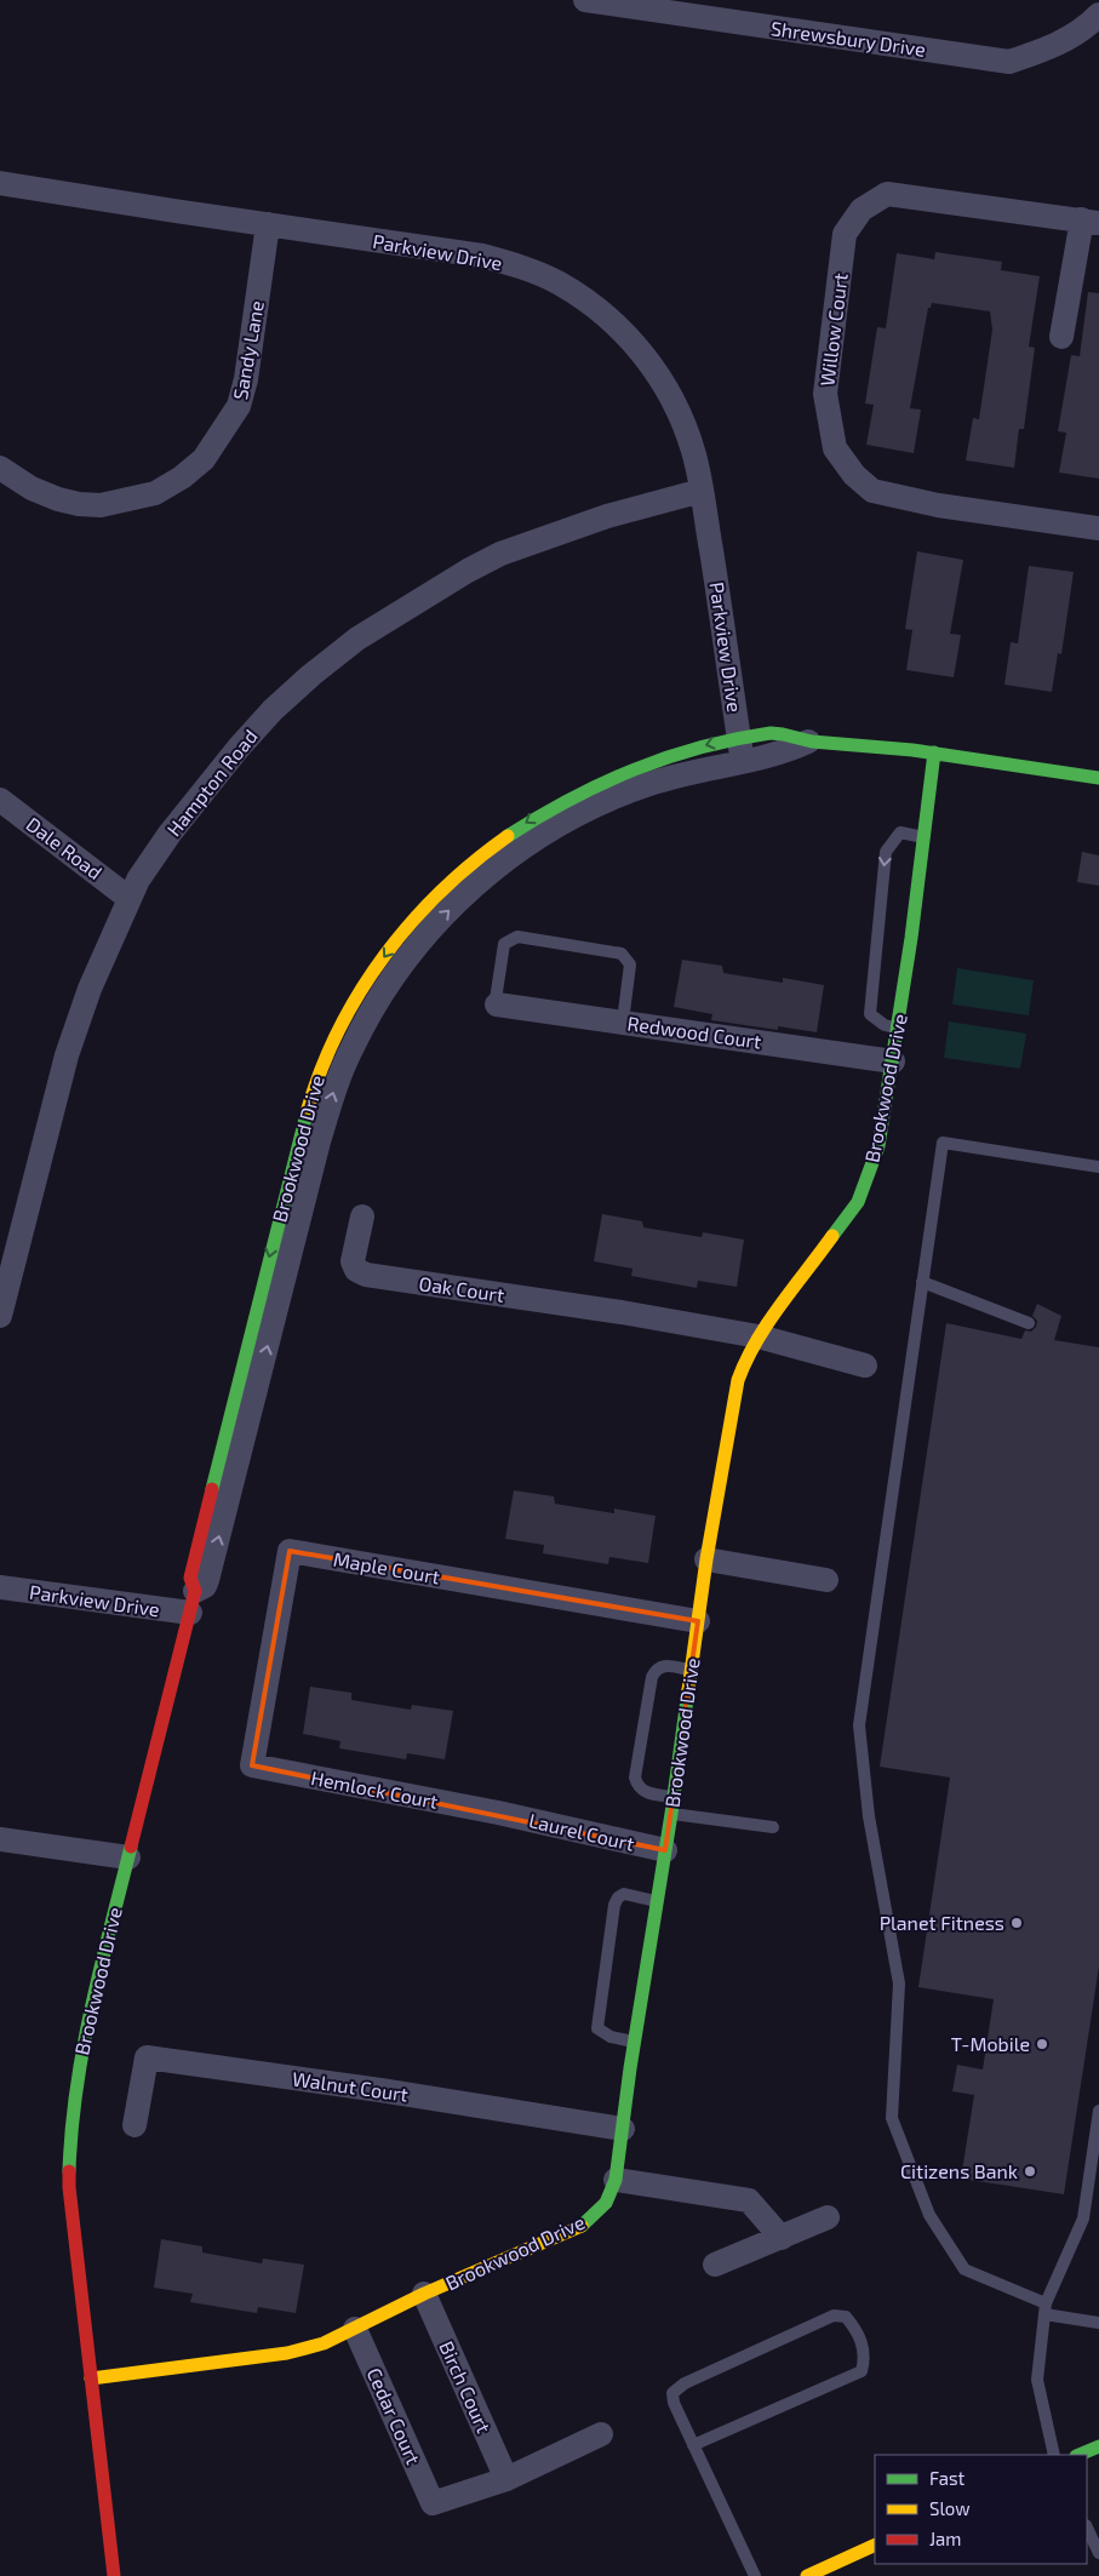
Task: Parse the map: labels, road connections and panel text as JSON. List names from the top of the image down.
{
  "streets": {
    "street": [
      "Shrewsbury Drive",
      "Parkview Drive",
      "Willow Court",
      "Sandy Lane",
      "Hampton Road",
      "Dale Road",
      "Redwood Court",
      "Brookwood Drive",
      "Oak Court",
      "Maple Court",
      "Hemlock Court",
      "Laurel Court",
      "Walnut Court",
      "Birch Court",
      "Cedar Court"
    ]
  },
  "crossings": [
    ["Parkview Drive", "Sandy Lane"],
    ["Parkview Drive", "Hampton Road"],
    ["Parkview Drive", "Brookwood Drive"],
    ["Hampton Road", "Dale Road"],
    ["Redwood Court", "Brookwood Drive"],
    ["Brookwood Drive", "Oak Court"],
    ["Brookwood Drive", "Maple Court"],
    ["Brookwood Drive", "Laurel Court"],
    ["Brookwood Drive", "Walnut Court"],
    ["Brookwood Drive", "Birch Court"],
    ["Brookwood Drive", "Cedar Court"],
    ["Maple Court", "Hemlock Court"],
    ["Hemlock Court", "Laurel Court"],
    ["Birch Court", "Cedar Court"]
  ],
  "places": ["Planet Fitness", "T-Mobile", "Citizens Bank"],
  "legend": ["Fast", "Slow", "Jam"]
}
